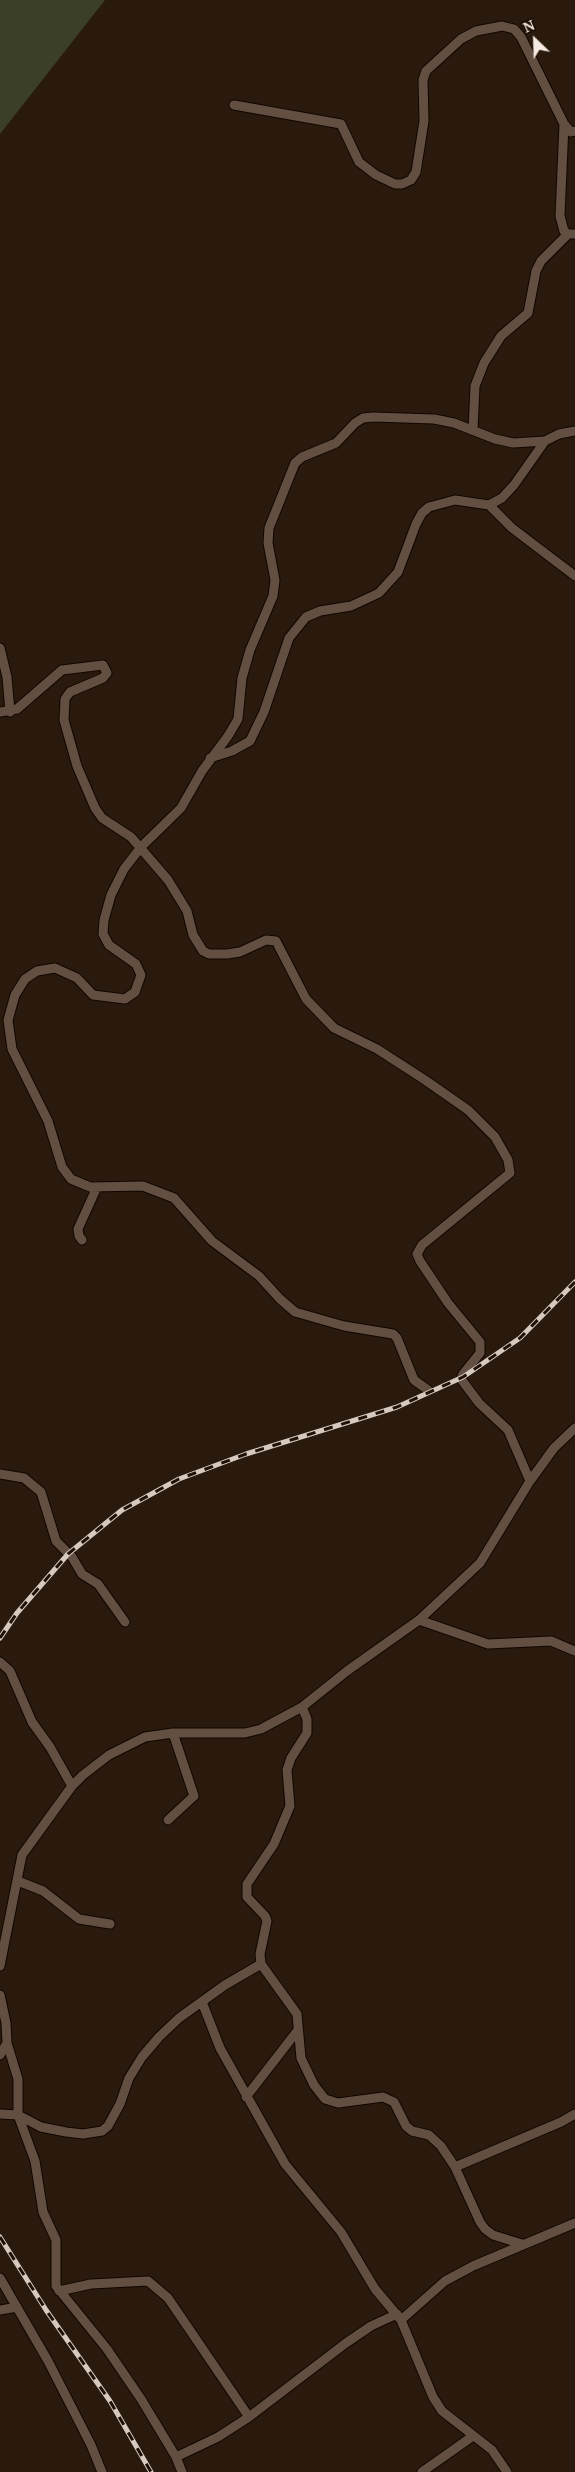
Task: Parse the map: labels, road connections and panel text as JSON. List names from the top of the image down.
{
  "north": "top left"
}
